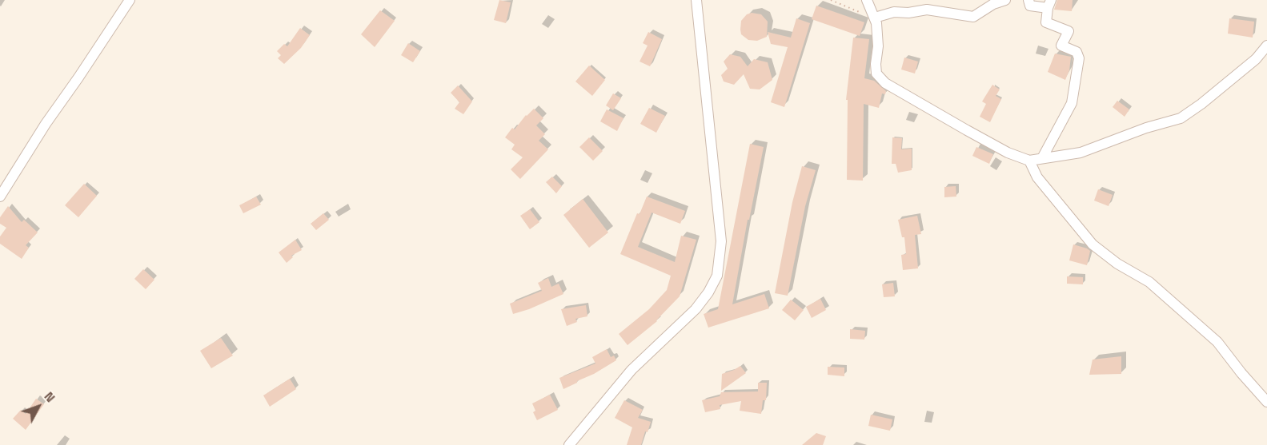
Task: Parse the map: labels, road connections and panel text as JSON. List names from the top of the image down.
{
  "north": "top right"
}
